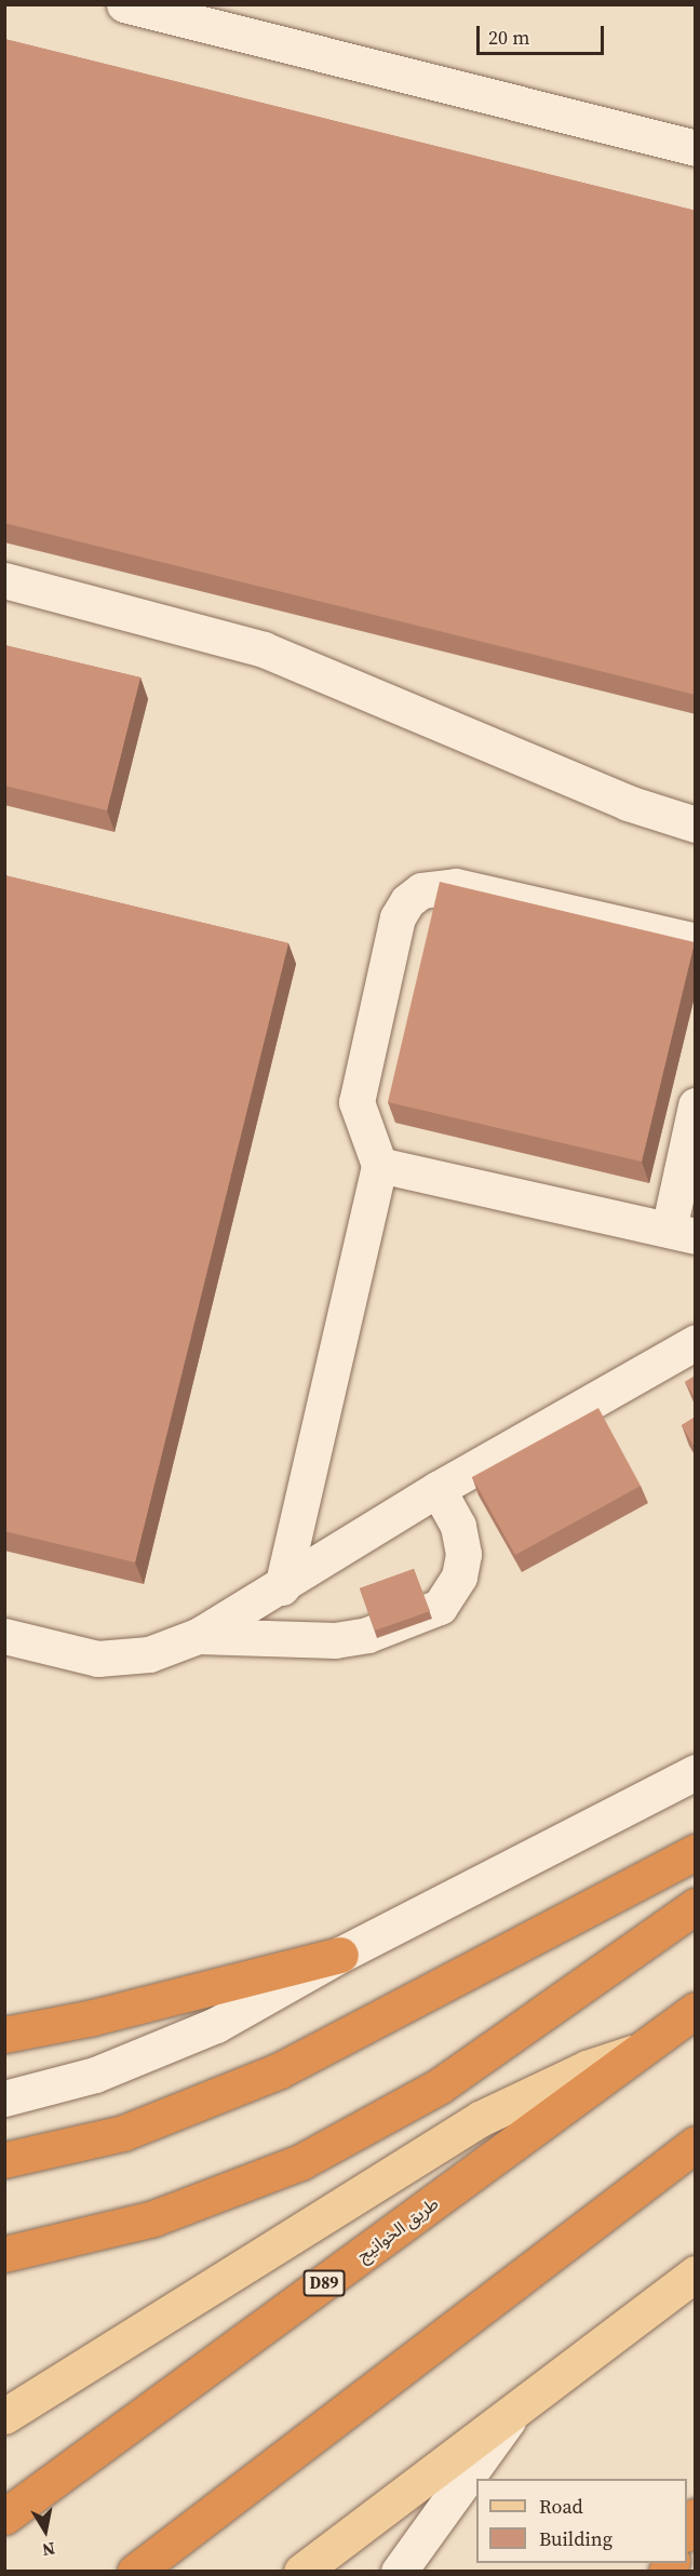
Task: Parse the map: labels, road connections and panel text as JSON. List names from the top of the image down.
{
  "streets": {
    "highway": ["طريق الخوانيج", "D89"]
  },
  "legend": ["Road", "Building"],
  "scale_bar": "20 m",
  "north": "bottom"
}
